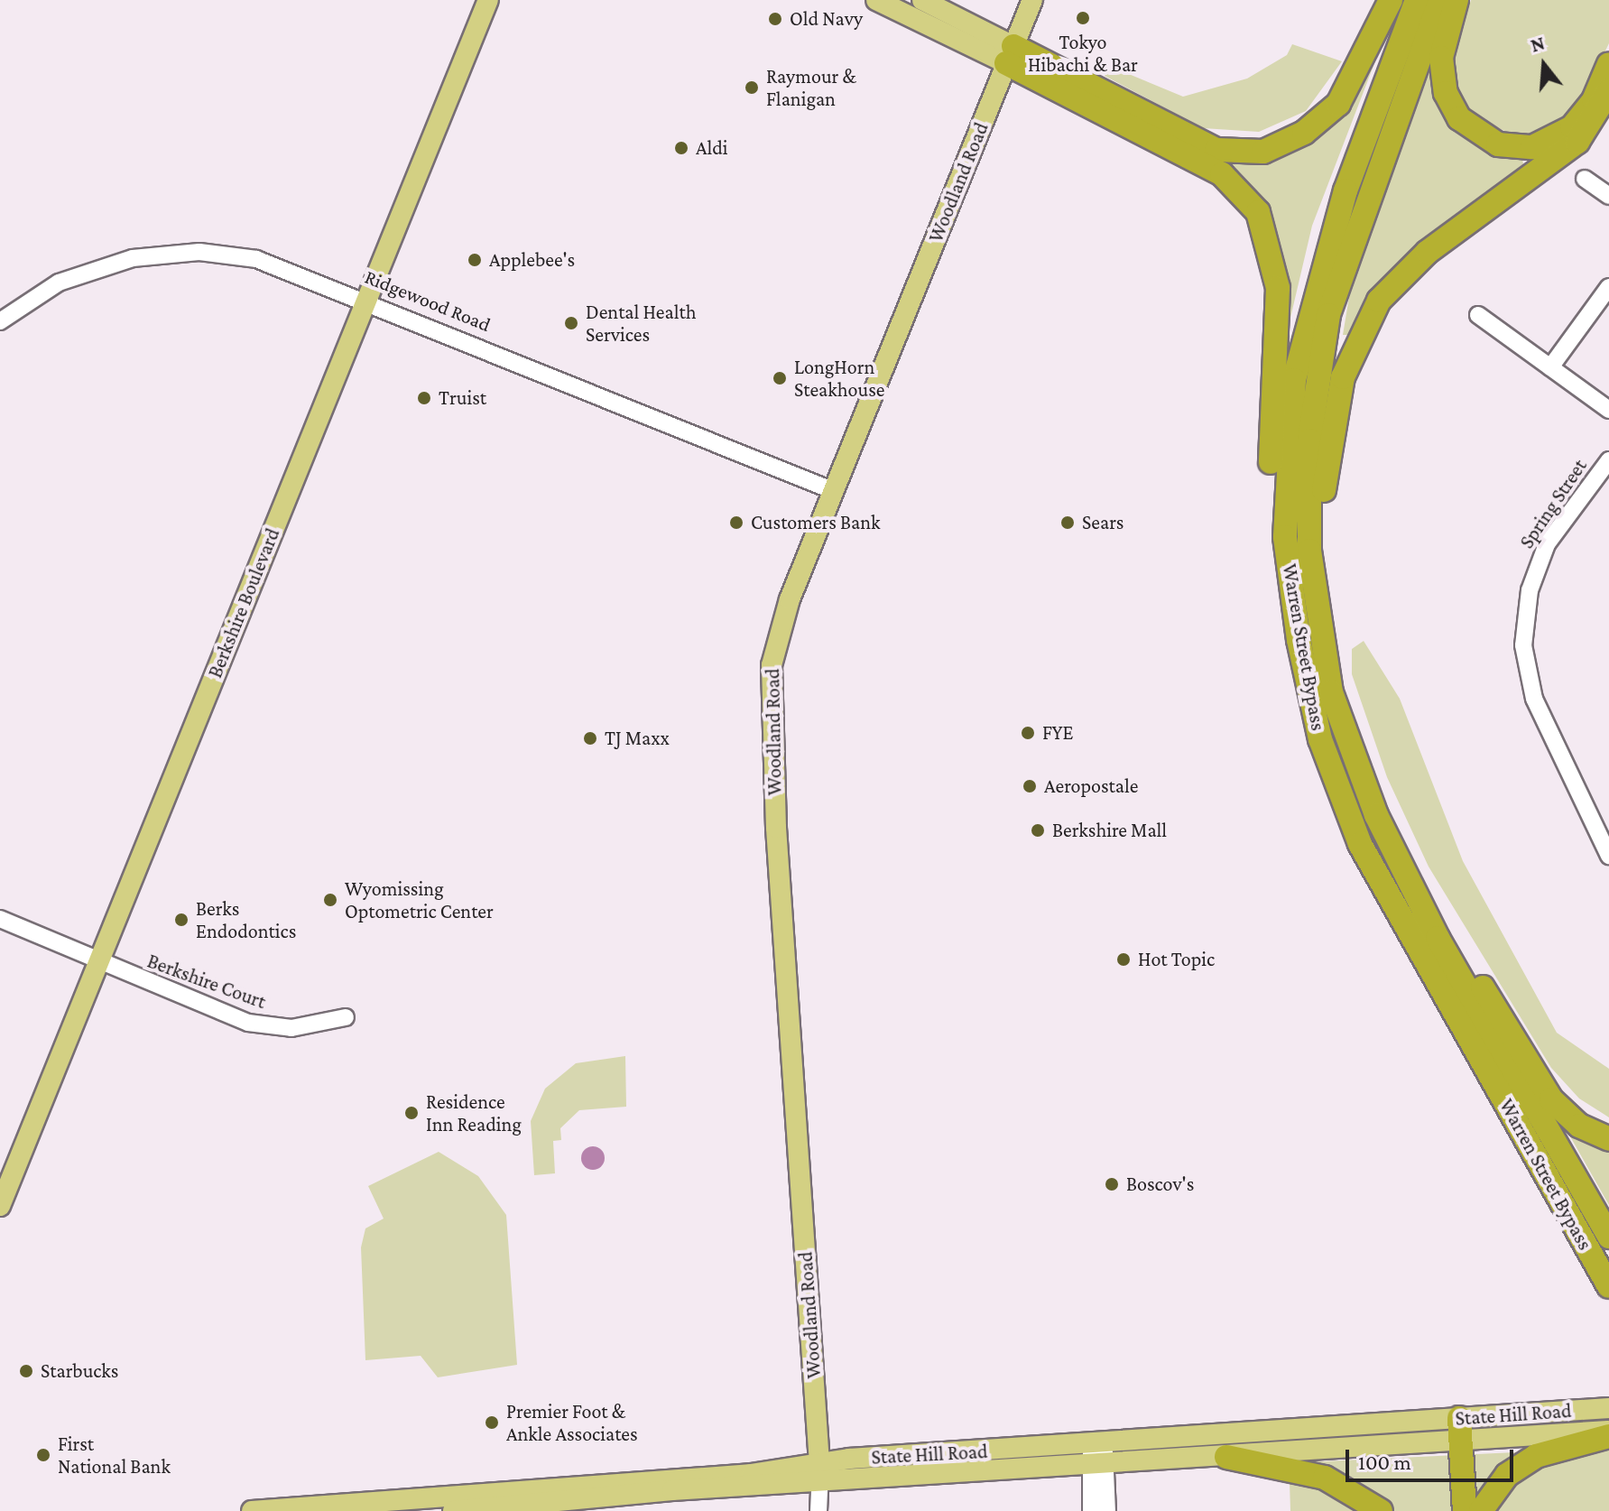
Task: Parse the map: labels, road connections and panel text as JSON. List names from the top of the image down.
{
  "streets": {
    "highway": ["Warren Street Bypass"],
    "main road": ["Woodland Road", "Berkshire Boulevard", "State Hill Road"],
    "street": ["Ridgewood Road", "Spring Street", "Berkshire Court"]
  },
  "crossings": [
    ["Woodland Road", "Ridgewood Road"],
    ["Woodland Road", "State Hill Road"],
    ["Ridgewood Road", "Berkshire Boulevard"],
    ["Berkshire Boulevard", "Berkshire Court"]
  ],
  "places": [
    "Tokyo Hibachi & Bar",
    "Old Navy",
    "Raymour & Flanigan",
    "Aldi",
    "Applebee's",
    "Dental Health Services",
    "LongHorn Steakhouse",
    "Truist",
    "Customers Bank",
    "Sears",
    "FYE",
    "TJ Maxx",
    "Aeropostale",
    "Berkshire Mall",
    "Wyomissing Optometric Center",
    "Berks Endodontics",
    "Hot Topic",
    "Residence Inn Reading",
    "Boscov's",
    "Starbucks",
    "Premier Foot & Ankle Associates",
    "First National Bank"
  ],
  "scale_bar": "100 m",
  "north": "top"
}
